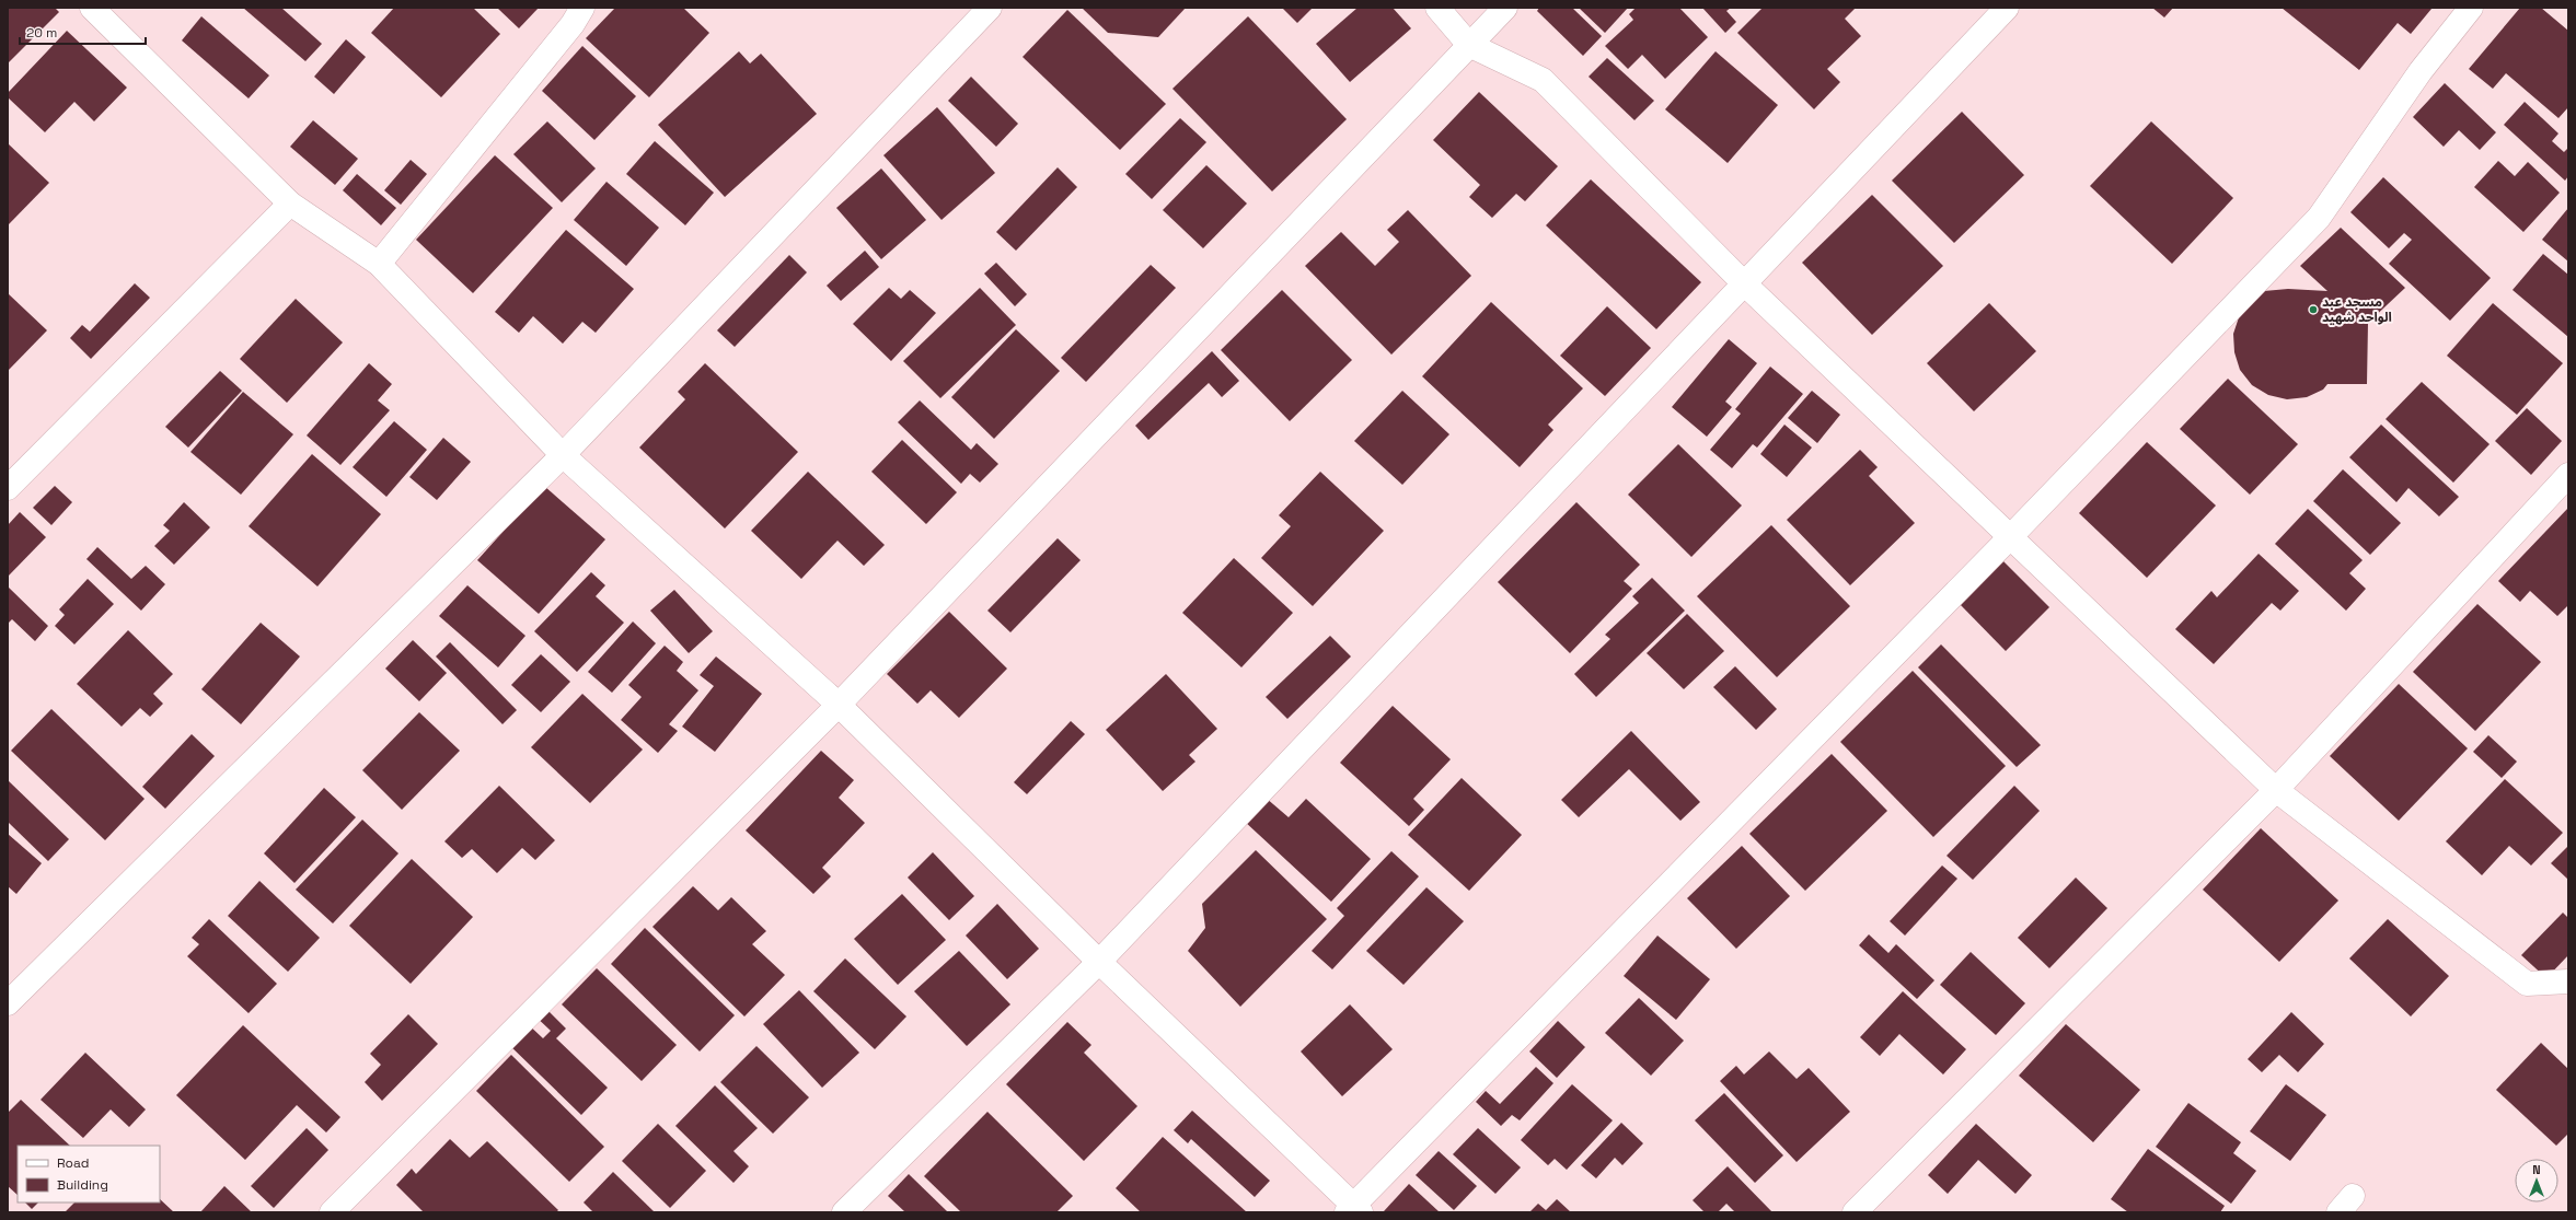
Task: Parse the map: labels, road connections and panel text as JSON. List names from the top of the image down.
{
  "places": ["مسجد عبد الواحد شهید"],
  "legend": ["Road", "Building"],
  "scale_bar": "20 m",
  "north": "top"
}
